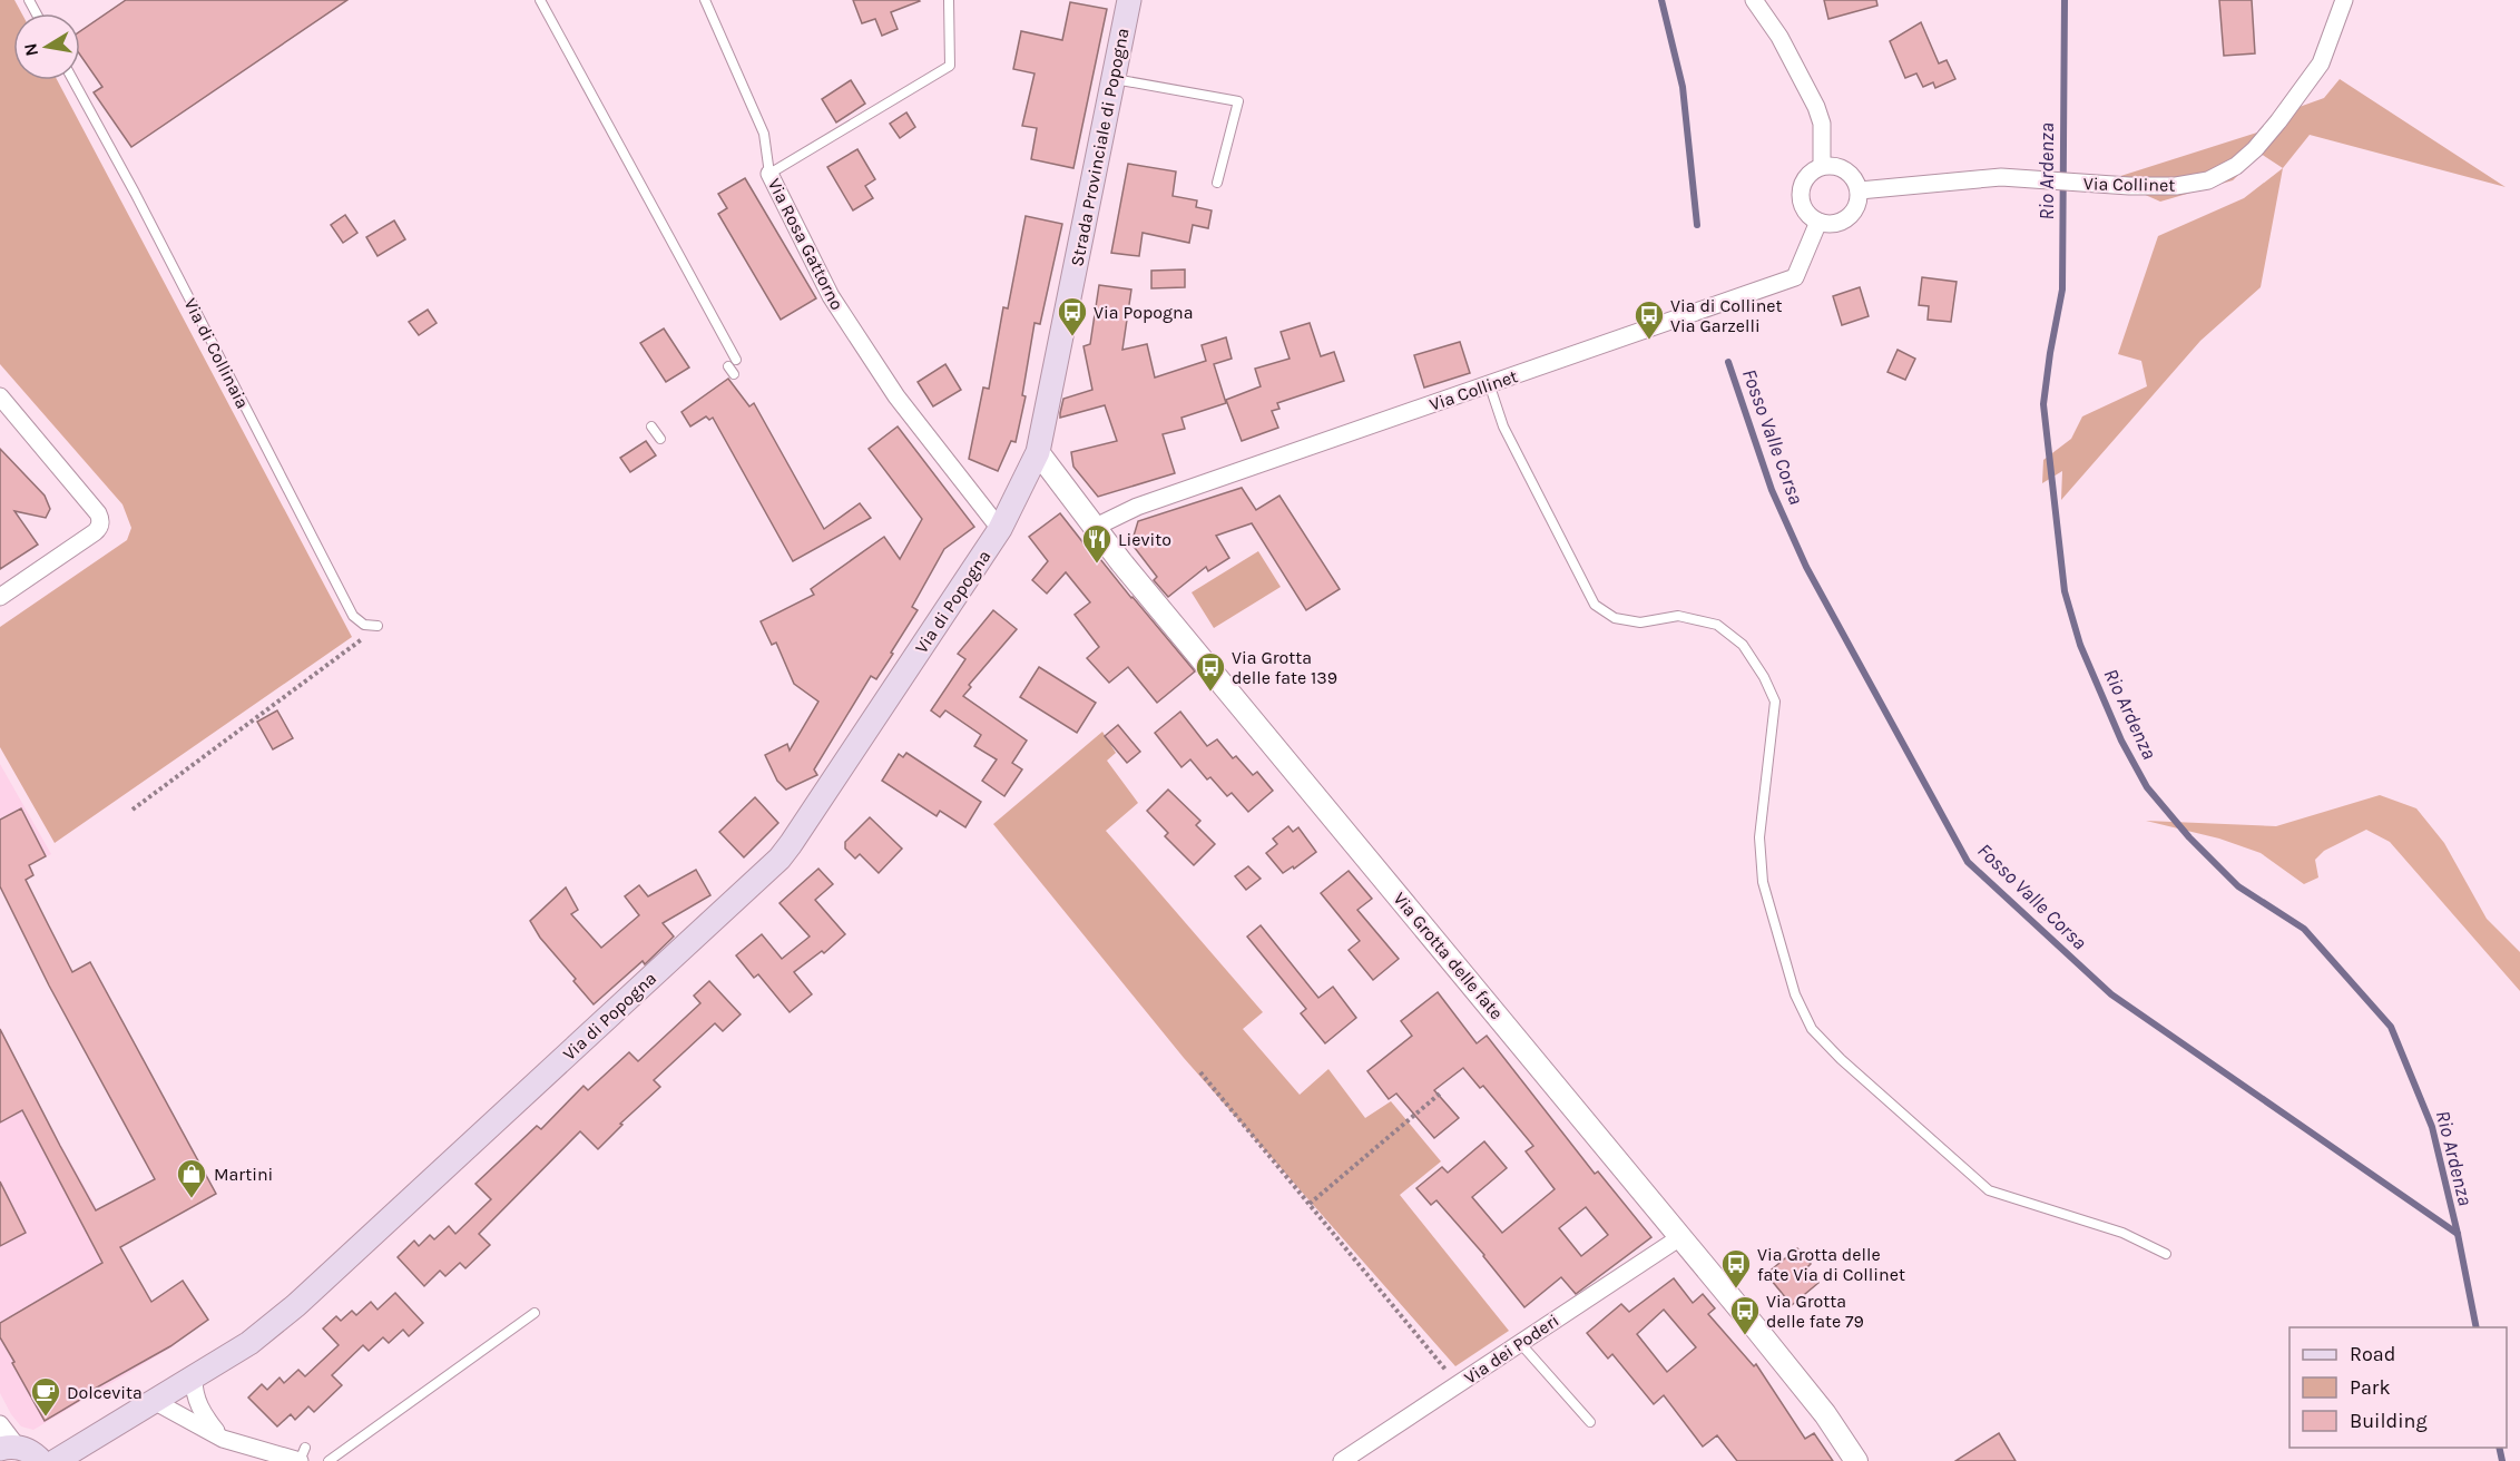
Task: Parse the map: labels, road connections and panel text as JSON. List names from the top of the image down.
{
  "streets": {
    "main road": ["Strada Provinciale di Popogna", "Via di Popogna"],
    "street": [
      "Via Collinet",
      "Via Rosa Gattorno",
      "Via Grotta delle fate",
      "Via dei Poderi"
    ],
    "lane": ["Via di Collinaia"]
  },
  "crossings": [
    ["Strada Provinciale di Popogna", "Via di Popogna"],
    ["Strada Provinciale di Popogna", "Via Grotta delle fate"],
    ["Via Collinet", "Via Grotta delle fate"],
    ["Via Rosa Gattorno", "Via di Popogna"],
    ["Via di Popogna", "Via Grotta delle fate"],
    ["Via Grotta delle fate", "Via dei Poderi"]
  ],
  "water": ["Rio Ardenza", "Fosso Valle Corsa"],
  "places": {
    "bus stop": [
      "Via Popogna",
      "Via di Collinet Via Garzelli",
      "Via Grotta delle fate 139",
      "Via Grotta delle fate Via di Collinet",
      "Via Grotta delle fate 79"
    ],
    "restaurant": ["Lievito"],
    "shop": ["Martini"],
    "cafe": ["Dolcevita"]
  },
  "legend": ["Road", "Park", "Building"],
  "north": "left"
}
